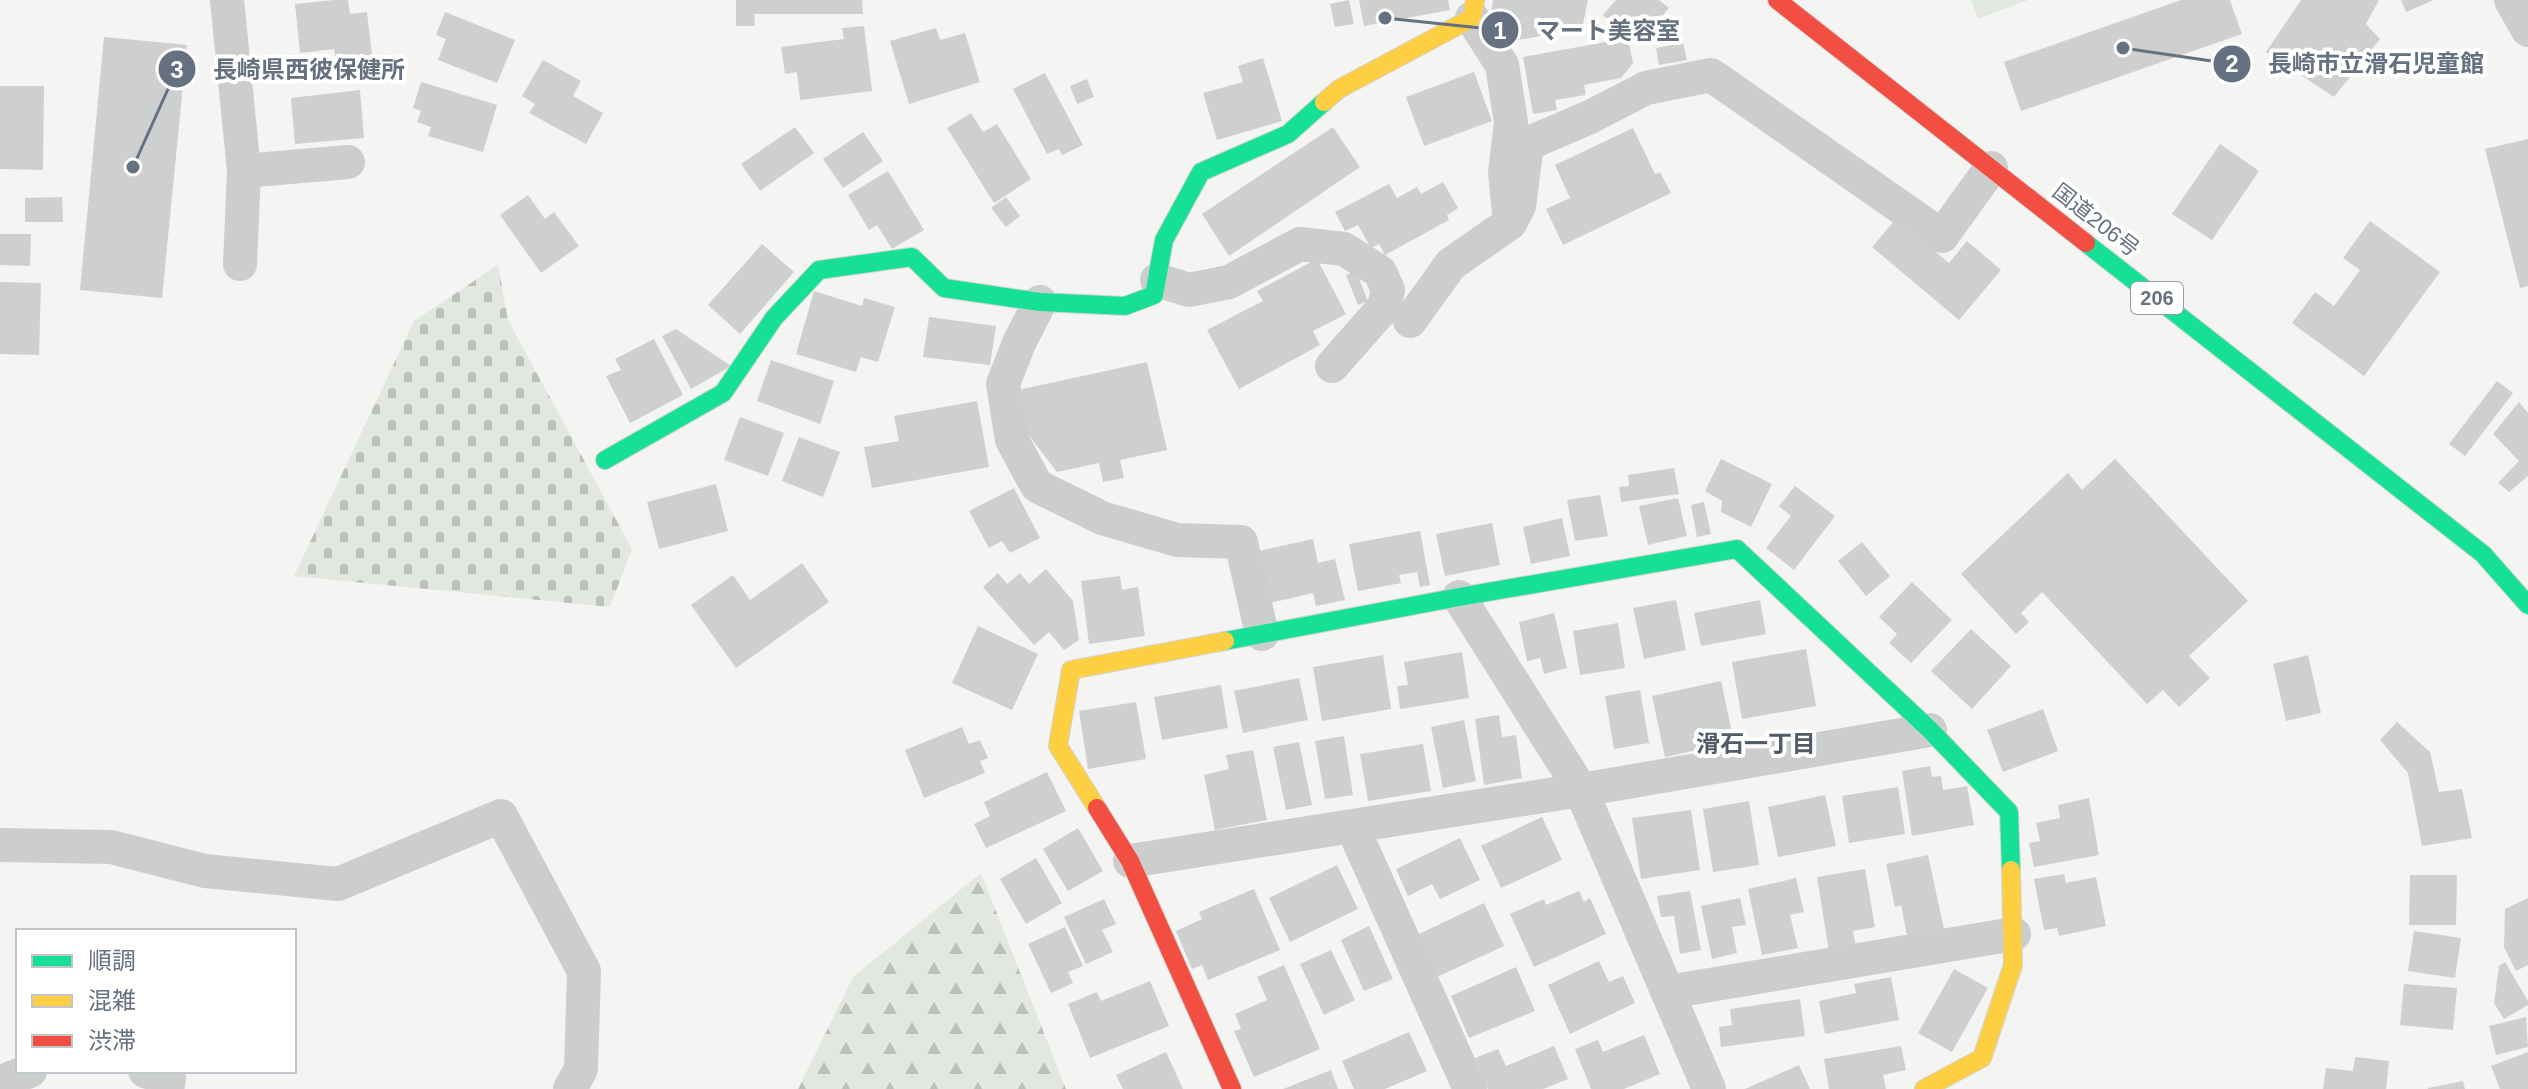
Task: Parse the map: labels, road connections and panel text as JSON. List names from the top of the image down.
{
  "streets": {
    "main road": ["国道206号", "206"]
  },
  "districts": ["滑石一丁目"],
  "places": ["マート美容室", "長崎市立滑石児童館", "長崎県西彼保健所"],
  "legend": ["順調", "混雑", "渋滞"]
}
